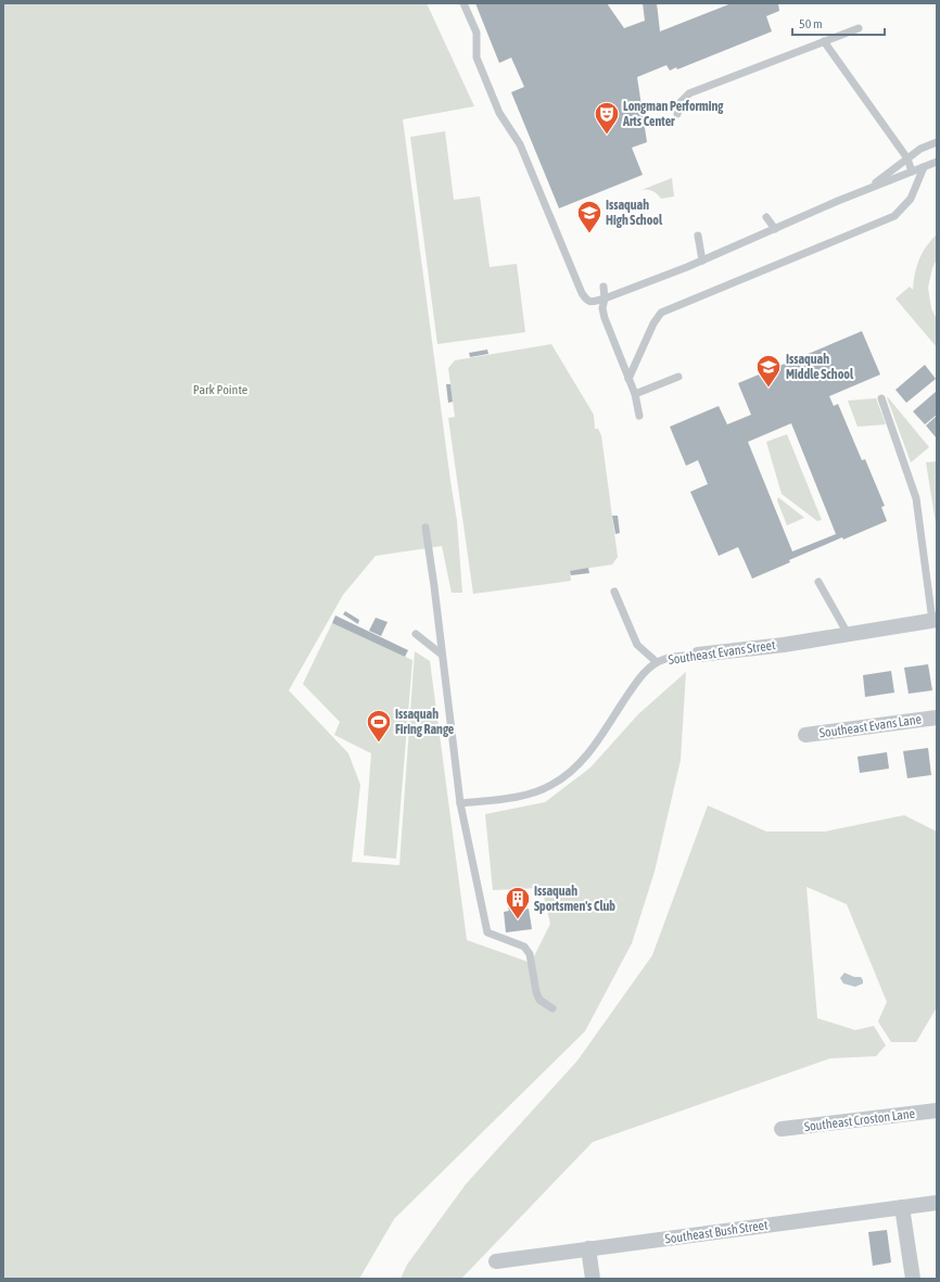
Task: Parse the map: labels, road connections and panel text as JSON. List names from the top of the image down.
{
  "streets": {
    "street": [
      "Southeast Evans Street",
      "Southeast Evans Lane",
      "Southeast Croston Lane",
      "Southeast Bush Street"
    ]
  },
  "parks": ["Park Pointe"],
  "places": {
    "theatre": ["Longman Performing Arts Center"],
    "school or university": ["Issaquah High School", "Issaquah Middle School"],
    "sports": ["Issaquah Firing Range"],
    "building": ["Issaquah Sportsmen's Club"]
  },
  "scale_bar": "50 m"
}
